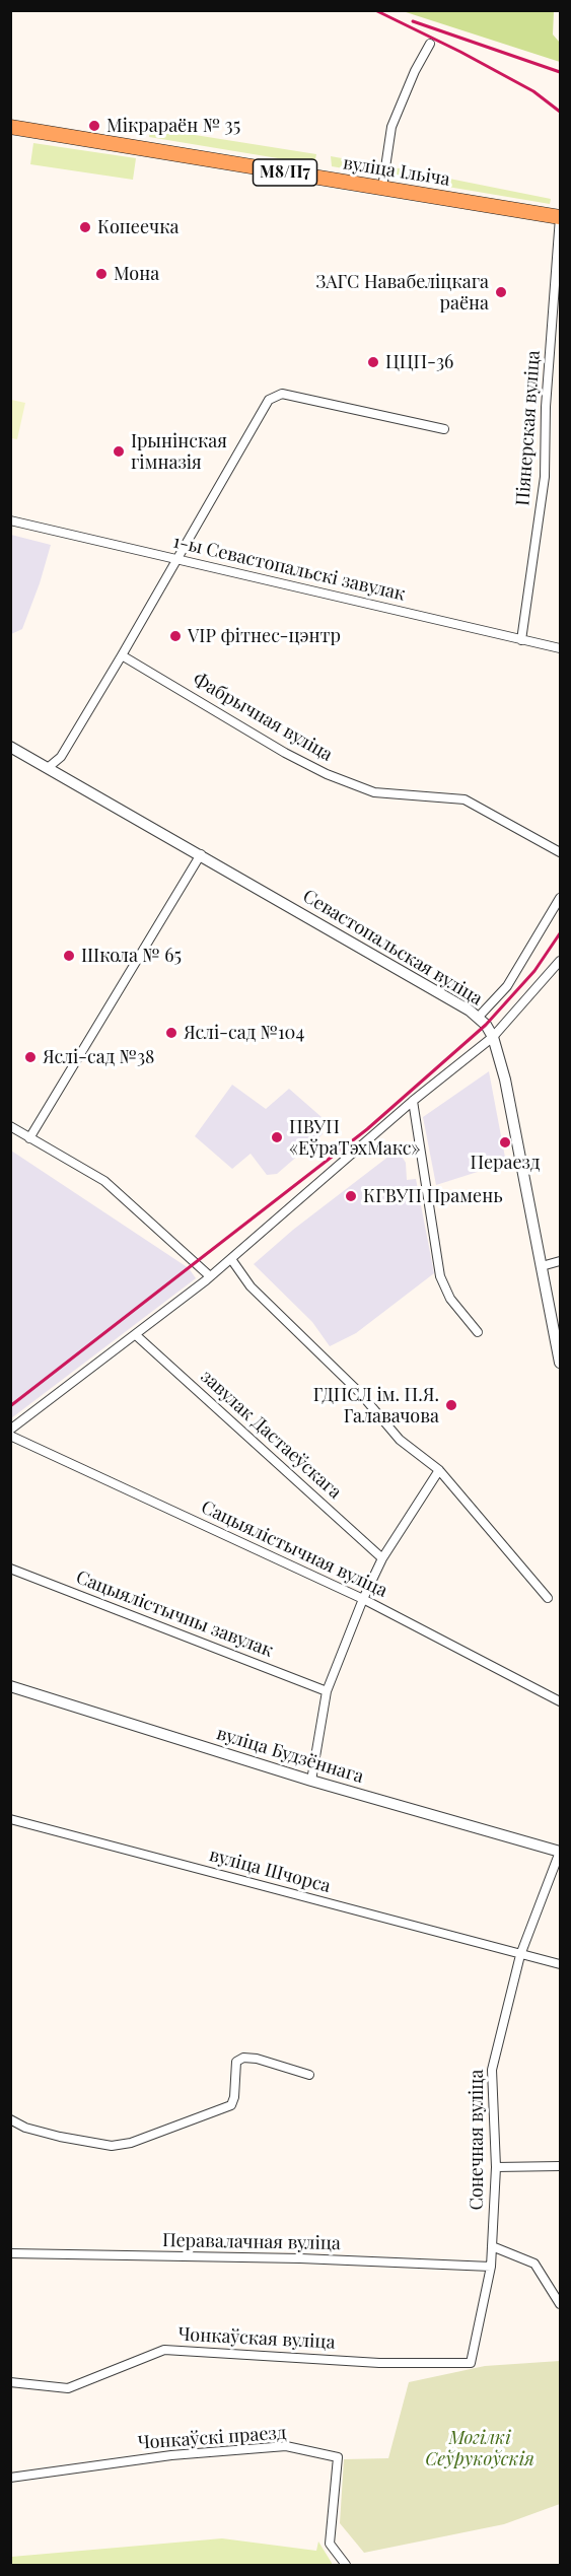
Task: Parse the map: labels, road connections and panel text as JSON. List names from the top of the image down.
{
  "streets": {
    "main road": ["вуліца Ільіча", "М8/П7"],
    "street": [
      "Піянерская вуліца",
      "1-ы Севастопальскі завулак",
      "Фабрычная вуліца",
      "Севастопальская вуліца",
      "завулак Дастаеўскага",
      "Сацыялістычная вуліца",
      "Сацыялістычны завулак",
      "вуліца Будзённага",
      "вуліца Шчорса",
      "Сонечная вуліца",
      "Перавалачная вуліца",
      "Чонкаўская вуліца",
      "Чонкаўскі праезд"
    ]
  },
  "crossings": [
    ["вуліца Ільіча", "Піянерская вуліца"],
    ["Піянерская вуліца", "1-ы Севастопальскі завулак"],
    ["вуліца Будзённага", "Сонечная вуліца"],
    ["вуліца Шчорса", "Сонечная вуліца"],
    ["Сонечная вуліца", "Перавалачная вуліца"],
    ["Сонечная вуліца", "Чонкаўская вуліца"]
  ],
  "parks": ["Могілкі Сеўрукоўскія"],
  "places": [
    "Мікрараён № 35",
    "Копеечка",
    "Мона",
    "ЗАГС Навабеліцкага раёна",
    "ЦЦП-36",
    "Ірынінская гімназія",
    "VIP фітнес-цэнтр",
    "Школа № 65",
    "Яслі-сад №104",
    "Яслі-сад №38",
    "ПВУП «ЕўраТэхМакс»",
    "Пераезд",
    "КГВУП Прамень",
    "ГДПСЛ ім. П.Я. Галавачова"
  ]
}
